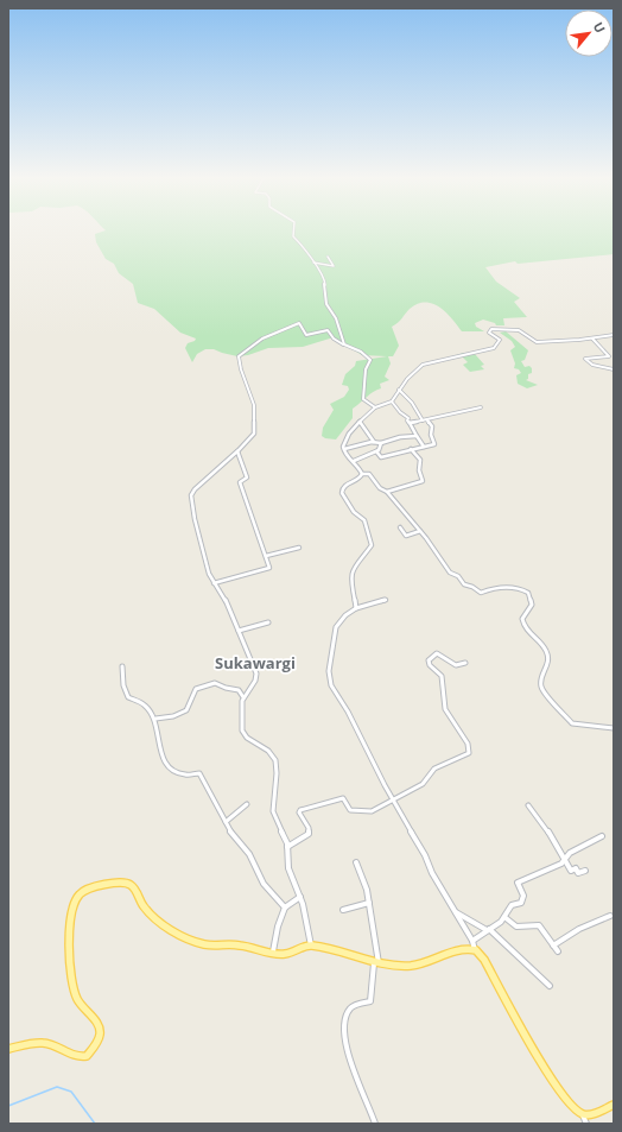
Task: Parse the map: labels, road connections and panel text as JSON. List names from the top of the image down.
{
  "districts": ["Sukawargi"],
  "north": "top right"
}
